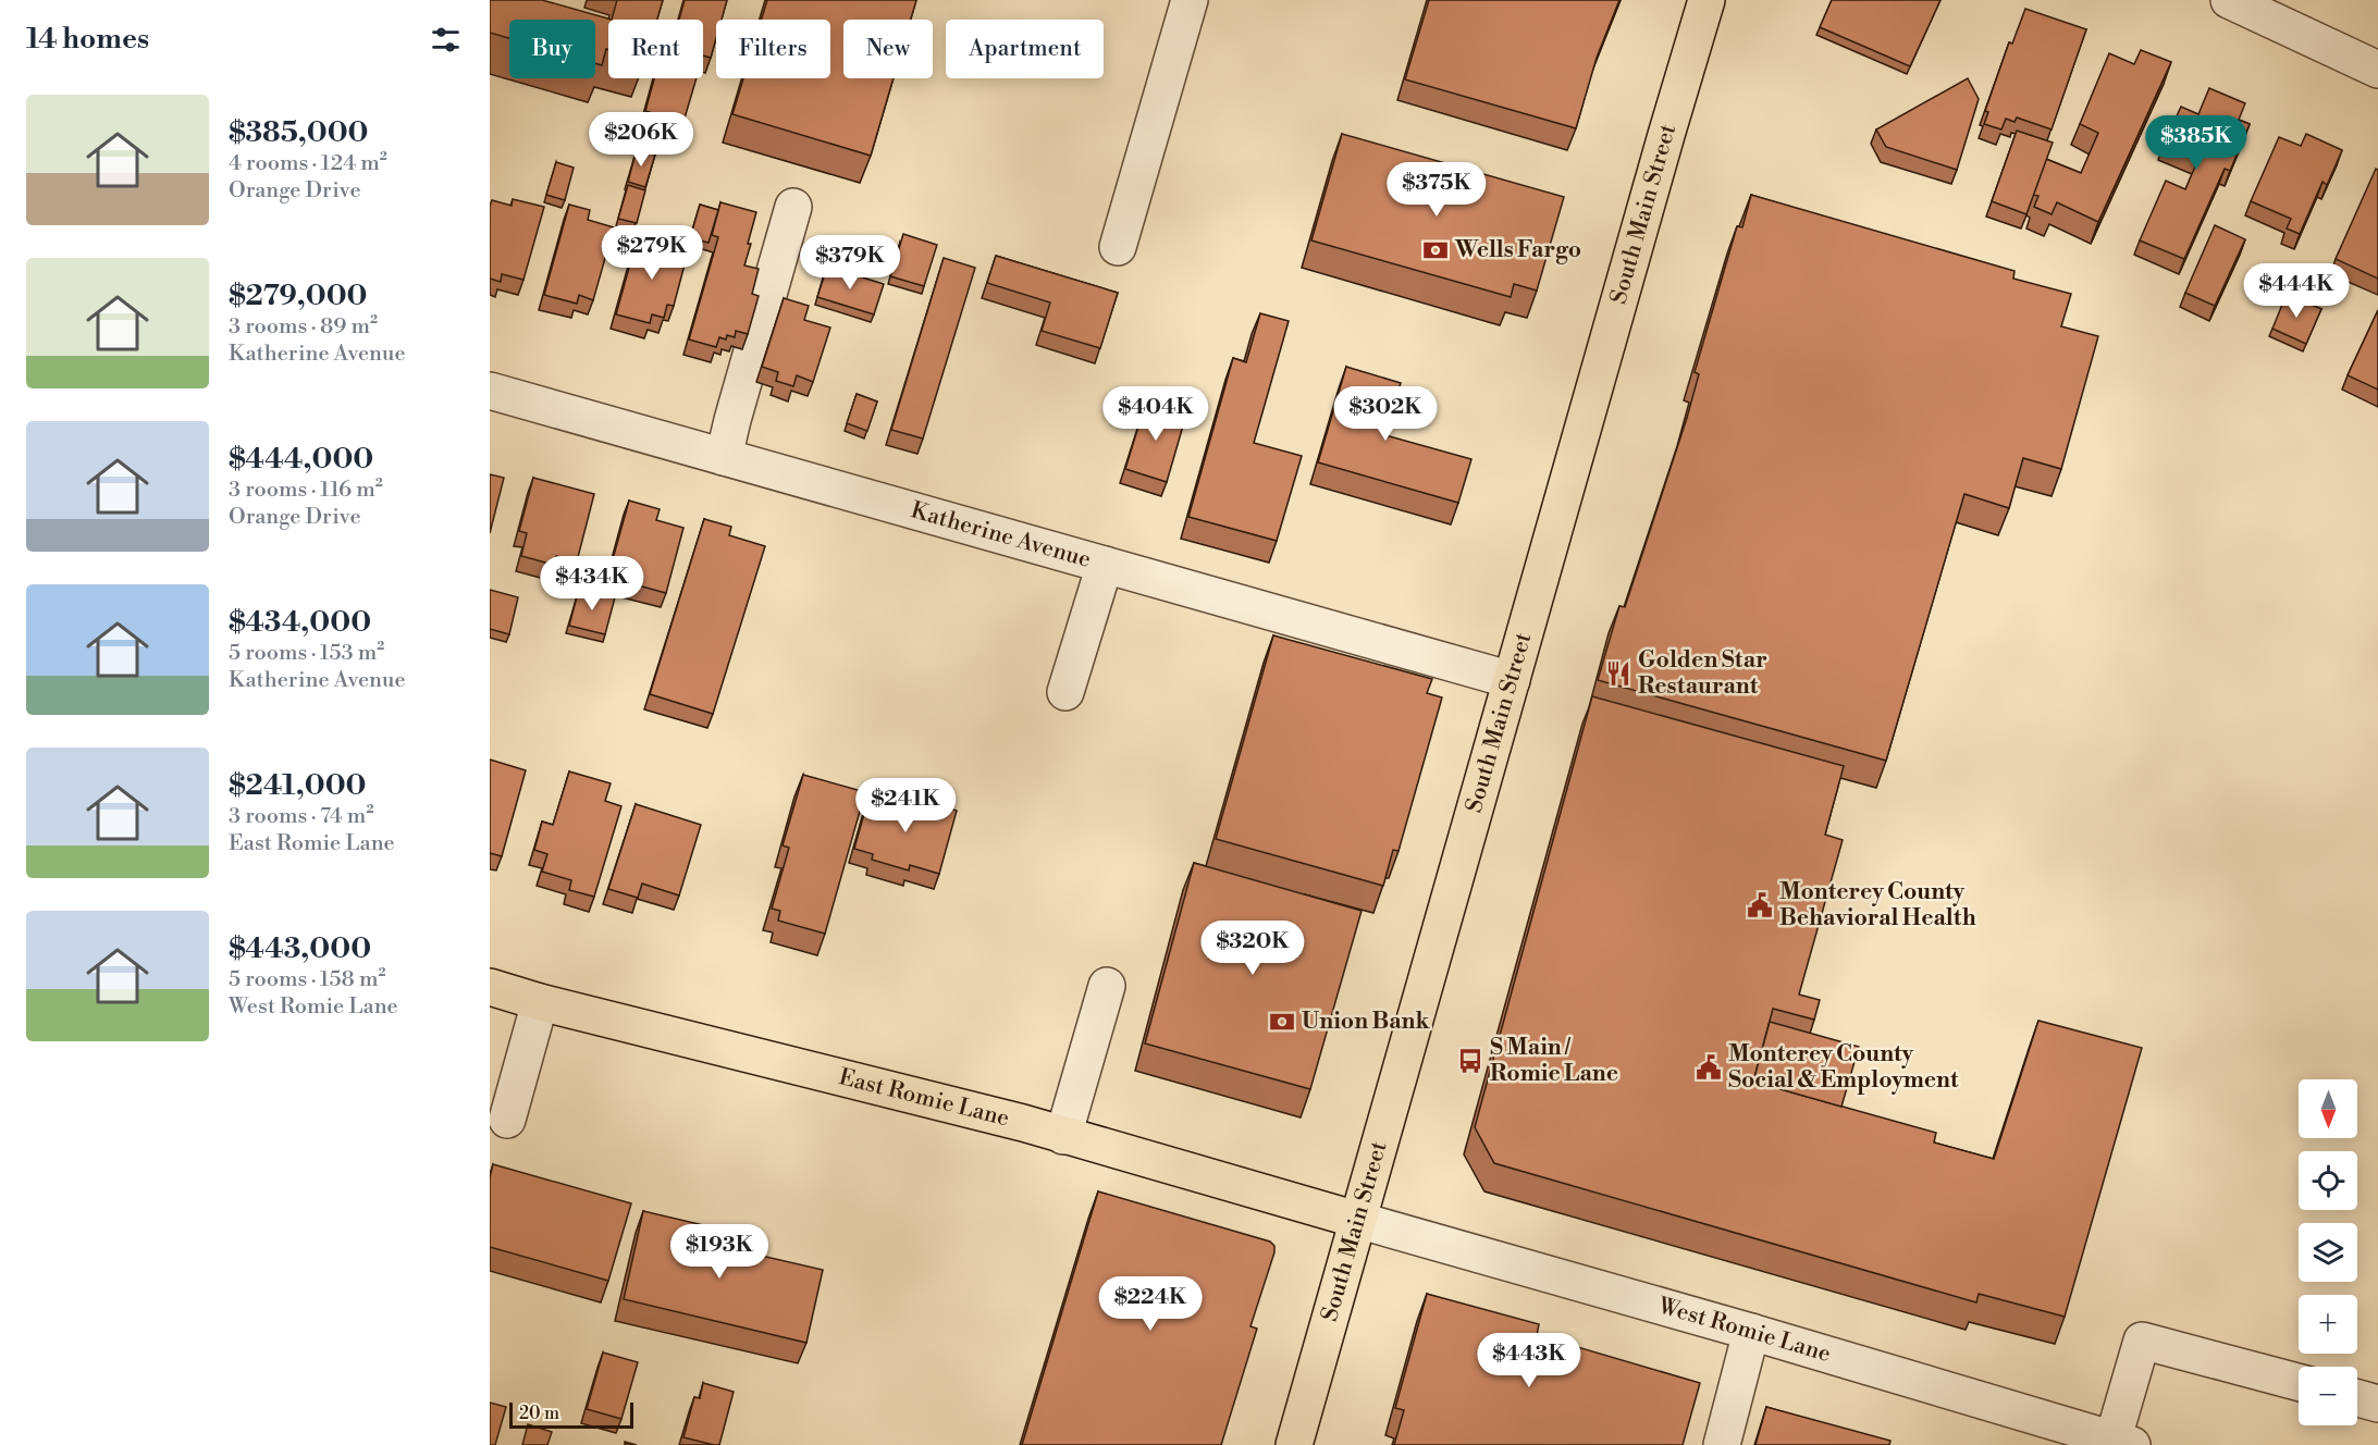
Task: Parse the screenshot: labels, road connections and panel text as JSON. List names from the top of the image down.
{
  "streets": {
    "main road": ["South Main Street", "East Romie Lane"],
    "street": ["Katherine Avenue", "West Romie Lane"]
  },
  "crossings": [
    ["South Main Street", "Katherine Avenue"],
    ["South Main Street", "East Romie Lane"],
    ["South Main Street", "West Romie Lane"],
    ["East Romie Lane", "West Romie Lane"]
  ],
  "places": {
    "bank": ["Wells Fargo", "Union Bank"],
    "restaurant": ["Golden Star Restaurant"],
    "public building": ["Monterey County Behavioral Health", "Monterey County Social & Employment"],
    "bus stop": ["S Main / Romie Lane"]
  },
  "scale_bar": "20 m",
  "north": "bottom",
  "page": {
    "heading": "14 homes",
    "chip": [
      "Buy",
      "Rent",
      "Filters",
      "New",
      "Apartment"
    ],
    "list": [
      {
        "name": "$385,000",
        "note": "4 rooms · 124 m² · Orange Drive"
      },
      {
        "name": "$279,000",
        "note": "3 rooms · 89 m² · Katherine Avenue"
      },
      {
        "name": "$444,000",
        "note": "3 rooms · 116 m² · Orange Drive"
      },
      {
        "name": "$434,000",
        "note": "5 rooms · 153 m² · Katherine Avenue"
      },
      {
        "name": "$241,000",
        "note": "3 rooms · 74 m² · East Romie Lane"
      },
      {
        "name": "$443,000",
        "note": "5 rooms · 158 m² · West Romie Lane"
      }
    ],
    "price": [
      "$206K",
      "$385K",
      "$375K",
      "$279K",
      "$379K",
      "$444K",
      "$404K",
      "$302K",
      "$434K",
      "$241K",
      "$320K",
      "$193K",
      "$224K",
      "$443K"
    ],
    "map_buttons": ["+", "−"],
    "scale": "20 m"
  }
}
